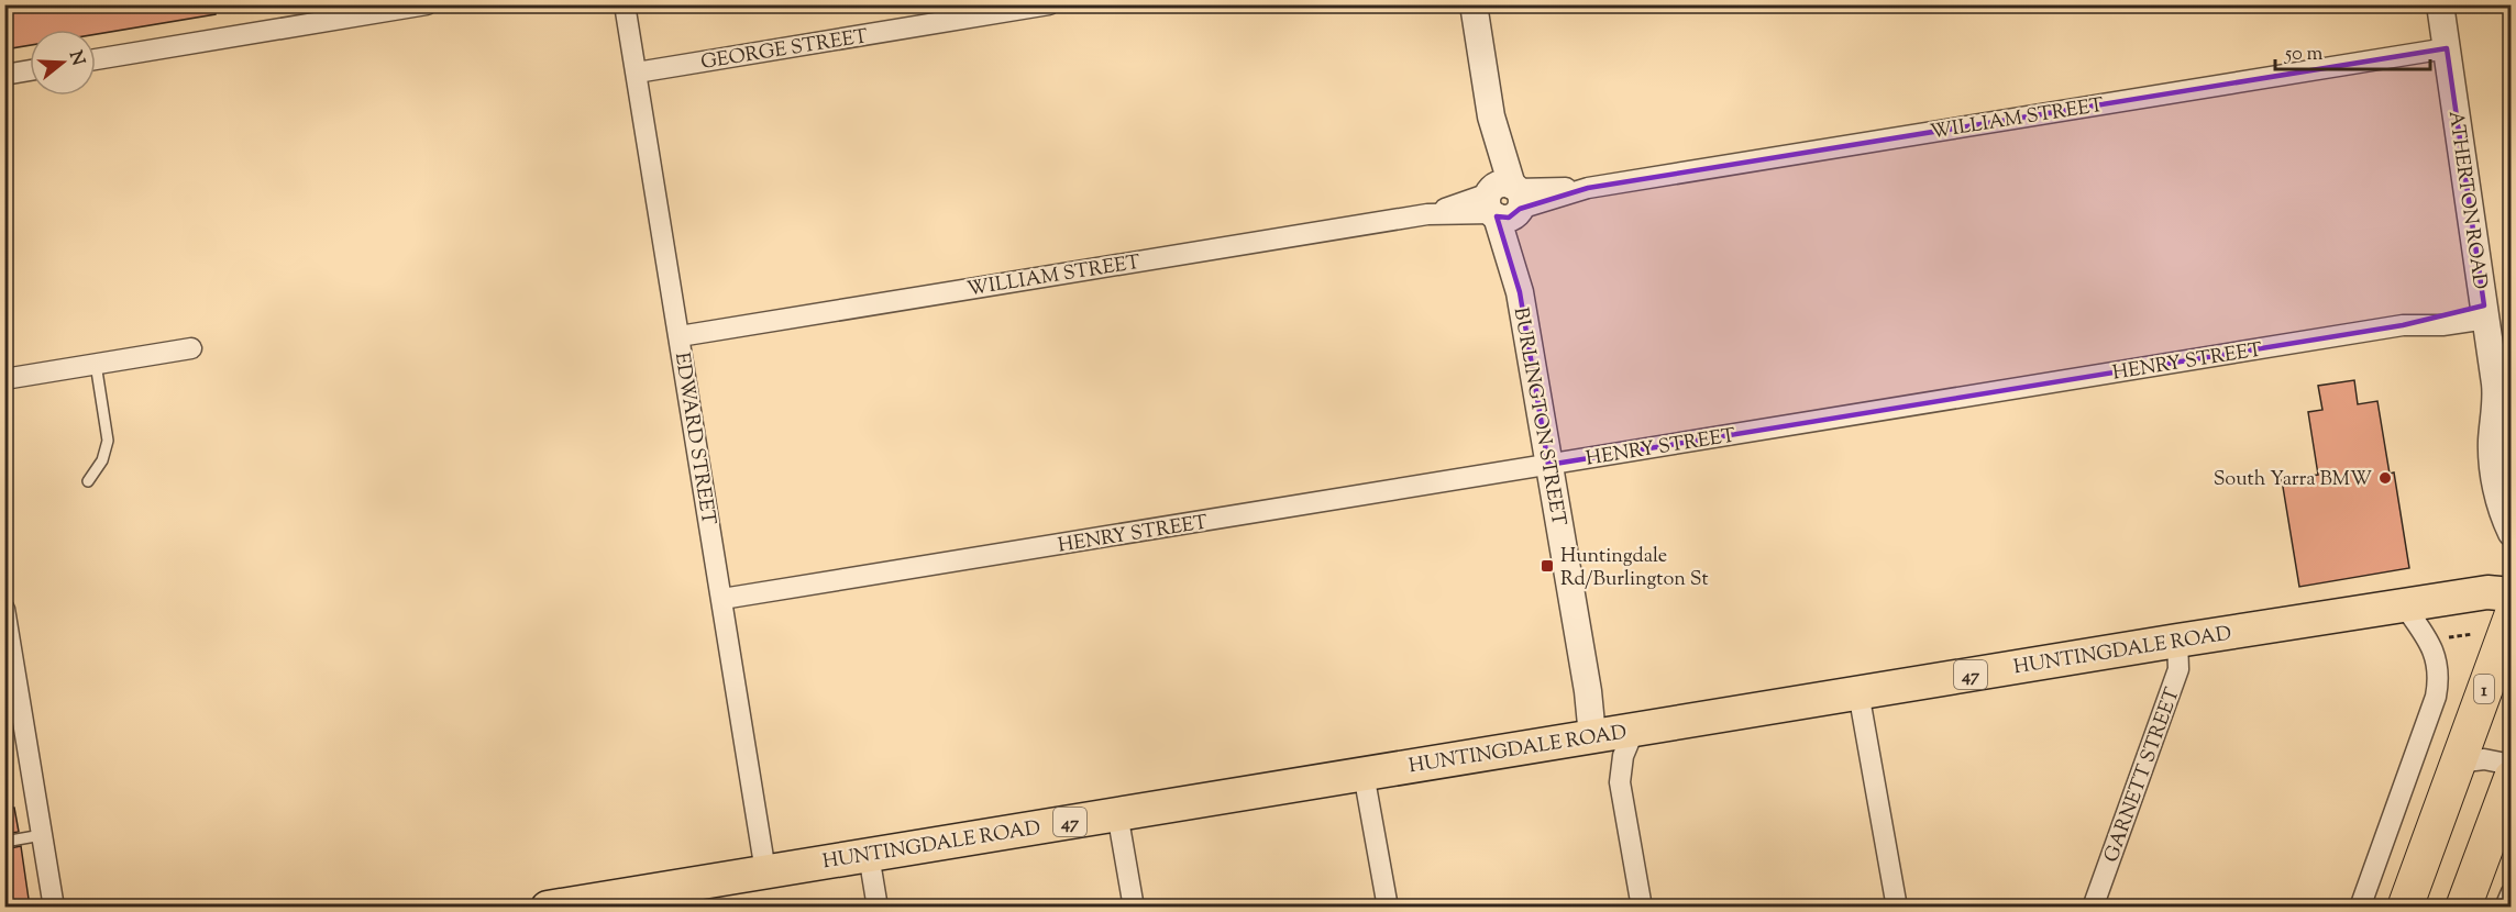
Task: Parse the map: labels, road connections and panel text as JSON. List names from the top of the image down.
{
  "streets": {
    "highway": ["1"],
    "main road": ["HUNTINGDALE ROAD", "47"],
    "street": [
      "GEORGE STREET",
      "WILLIAM STREET",
      "ATHERTON ROAD",
      "HENRY STREET",
      "BURLINGTON STREET",
      "EDWARD STREET",
      "GARNETT STREET"
    ]
  },
  "crossings": [
    ["GEORGE STREET", "EDWARD STREET"],
    ["WILLIAM STREET", "ATHERTON ROAD"],
    ["WILLIAM STREET", "BURLINGTON STREET"],
    ["WILLIAM STREET", "EDWARD STREET"],
    ["ATHERTON ROAD", "HENRY STREET"],
    ["HENRY STREET", "BURLINGTON STREET"],
    ["HENRY STREET", "EDWARD STREET"],
    ["BURLINGTON STREET", "HUNTINGDALE ROAD"],
    ["EDWARD STREET", "HUNTINGDALE ROAD"],
    ["HUNTINGDALE ROAD", "1"],
    ["HUNTINGDALE ROAD", "GARNETT STREET"]
  ],
  "places": {
    "other": ["South Yarra BMW"],
    "transit": ["Huntingdale Rd/Burlington St"]
  },
  "scale_bar": "50 m",
  "north": "right"
}
